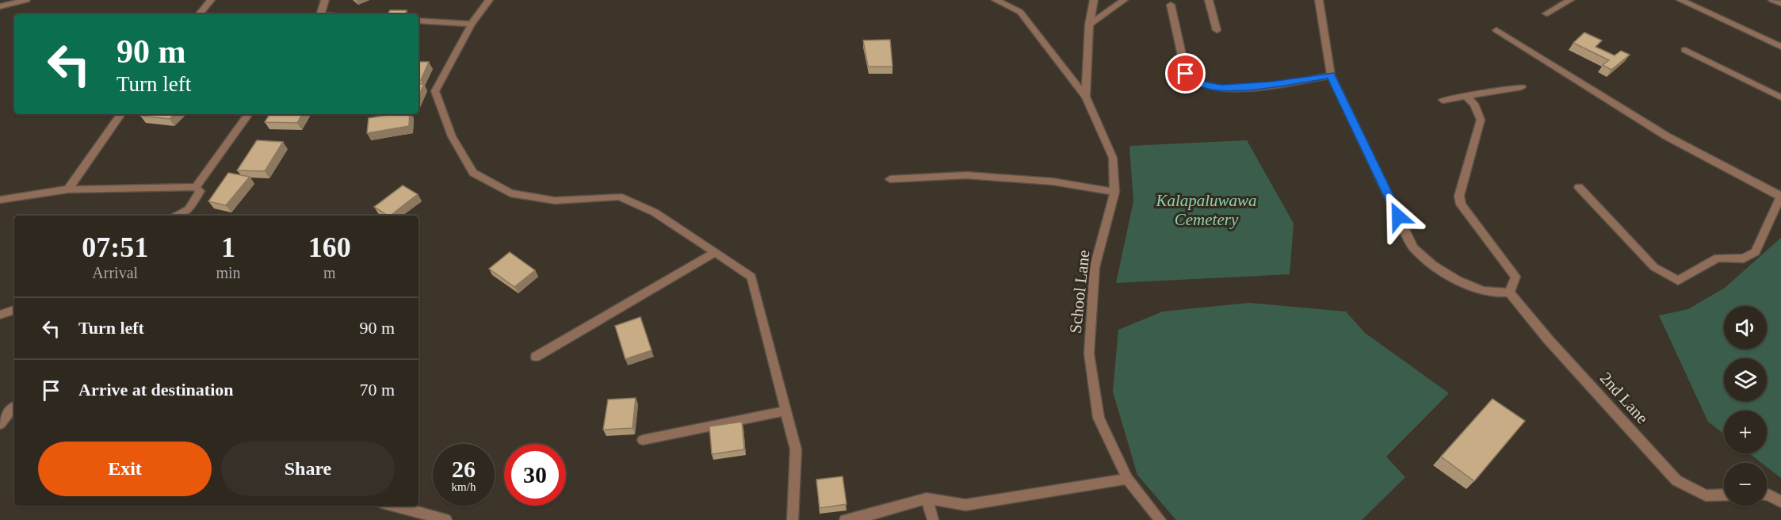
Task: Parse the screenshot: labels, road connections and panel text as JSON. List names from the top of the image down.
{
  "streets": {
    "street": ["School Lane", "2nd Lane"]
  },
  "parks": ["Kalapaluwawa Cemetery"],
  "page": {
    "turn": ["90 m", "Turn left"],
    "eta": [
      "07:51",
      "Arrival",
      "1",
      "min",
      "160",
      "m"
    ],
    "list": [
      {
        "name": "Turn left",
        "value": "90 m"
      },
      {
        "name": "Arrive at destination",
        "value": "70 m"
      }
    ],
    "map_buttons": ["+", "−"],
    "buttons": ["Exit", "Share"],
    "speed": "26 km/h",
    "limit": "30"
  }
}
